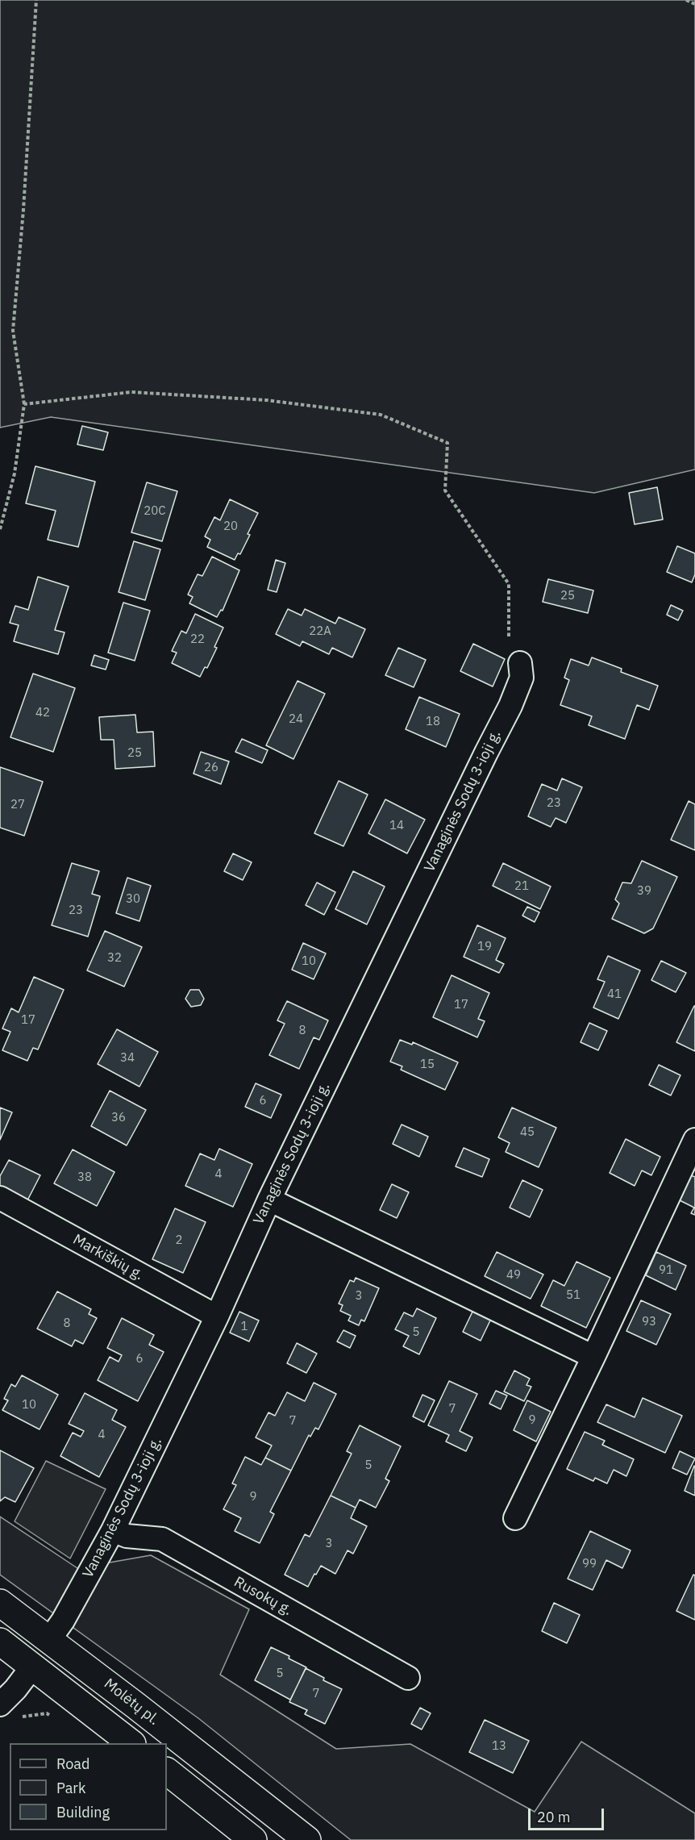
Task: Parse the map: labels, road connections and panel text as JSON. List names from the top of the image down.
{
  "streets": {
    "highway": ["Molėtų pl."],
    "street": ["Vanaginės Sodų 3-ioji g.", "Markiškių g.", "Rusokų g."]
  },
  "crossings": [
    ["Vanaginės Sodų 3-ioji g.", "Markiškių g."],
    ["Vanaginės Sodų 3-ioji g.", "Rusokų g."],
    ["Vanaginės Sodų 3-ioji g.", "Molėtų pl."]
  ],
  "house_numbers": [
    "20C",
    "20",
    "25",
    "22A",
    "22",
    "42",
    "24",
    "18",
    "25",
    "26",
    "23",
    "27",
    "14",
    "21",
    "39",
    "30",
    "23",
    "19",
    "32",
    "10",
    "41",
    "17",
    "17",
    "8",
    "34",
    "15",
    "6",
    "36",
    "45",
    "4",
    "38",
    "2",
    "91",
    "49",
    "51",
    "3",
    "93",
    "8",
    "1",
    "5",
    "6",
    "10",
    "7",
    "9",
    "7",
    "4",
    "5",
    "9",
    "3",
    "99",
    "5",
    "7",
    "13"
  ],
  "legend": ["Road", "Park", "Building"],
  "scale_bar": "20 m"
}
